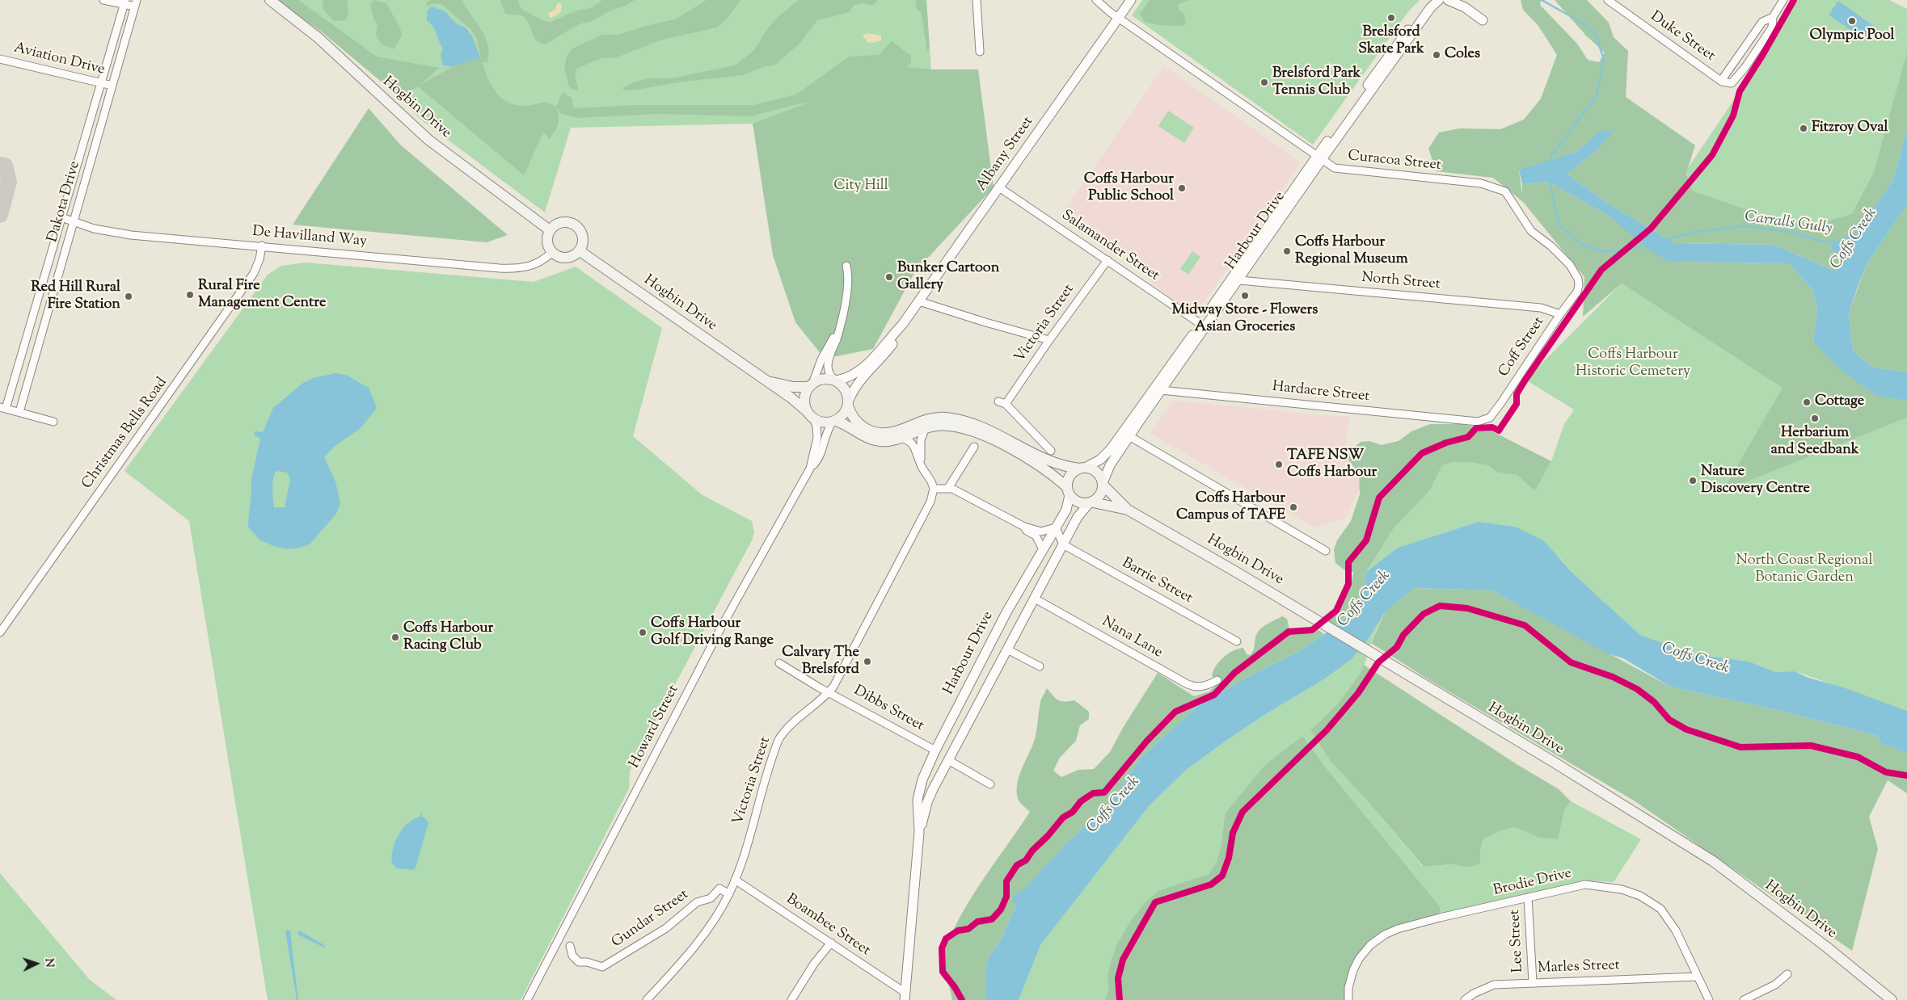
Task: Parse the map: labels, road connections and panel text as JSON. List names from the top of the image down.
{
  "streets": {
    "main road": ["Hogbin Drive"],
    "street": [
      "Duke Street",
      "Aviation Drive",
      "Albany Street",
      "Curacoa Street",
      "Dakota Drive",
      "Harbour Drive",
      "De Havilland Way",
      "Salamander Street",
      "North Street",
      "Victoria Street",
      "Coff Street",
      "Hardacre Street",
      "Christmas Bells Road",
      "Barrie Street",
      "Nana Lane",
      "Dibbs Street",
      "Howard Street",
      "Brodie Drive",
      "Gundar Street",
      "Boambee Street",
      "Lee Street",
      "Marles Street"
    ]
  },
  "crossings": [
    ["Aviation Drive", "Dakota Drive"],
    ["Hogbin Drive", "Albany Street"],
    ["Hogbin Drive", "Harbour Drive"],
    ["Hogbin Drive", "De Havilland Way"],
    ["Hogbin Drive", "Howard Street"],
    ["Albany Street", "Curacoa Street"],
    ["Albany Street", "Salamander Street"],
    ["Albany Street", "Howard Street"],
    ["Curacoa Street", "Harbour Drive"],
    ["Curacoa Street", "Coff Street"],
    ["Dakota Drive", "De Havilland Way"],
    ["Harbour Drive", "Salamander Street"],
    ["Harbour Drive", "North Street"],
    ["Harbour Drive", "Hardacre Street"],
    ["Harbour Drive", "Barrie Street"],
    ["Harbour Drive", "Nana Lane"],
    ["Harbour Drive", "Dibbs Street"],
    ["Harbour Drive", "Boambee Street"],
    ["De Havilland Way", "Christmas Bells Road"],
    ["Salamander Street", "Victoria Street"],
    ["North Street", "Coff Street"],
    ["Victoria Street", "Dibbs Street"],
    ["Victoria Street", "Gundar Street"],
    ["Victoria Street", "Boambee Street"],
    ["Coff Street", "Hardacre Street"],
    ["Brodie Drive", "Lee Street"],
    ["Brodie Drive", "Marles Street"],
    ["Lee Street", "Marles Street"]
  ],
  "water": ["Carralls Gully", "Coffs Creek"],
  "parks": ["City Hill", "Coffs Harbour Historic Cemetery", "North Coast Regional Botanic Garden"],
  "places": [
    "Brelsford Skate Park",
    "Olympic Pool",
    "Coles",
    "Brelsford Park Tennis Club",
    "Fitzroy Oval",
    "Coffs Harbour Public School",
    "Coffs Harbour Regional Museum",
    "Bunker Cartoon Gallery",
    "Rural Fire Management Centre",
    "Midway Store - Flowers Asian Groceries",
    "Red Hill Rural Fire Station",
    "Cottage",
    "Herbarium and Seedbank",
    "TAFE NSW Coffs Harbour",
    "Nature Discovery Centre",
    "Coffs Harbour Campus of TAFE",
    "Coffs Harbour Golf Driving Range",
    "Coffs Harbour Racing Club",
    "Calvary The Brelsford"
  ],
  "north": "right"
}
